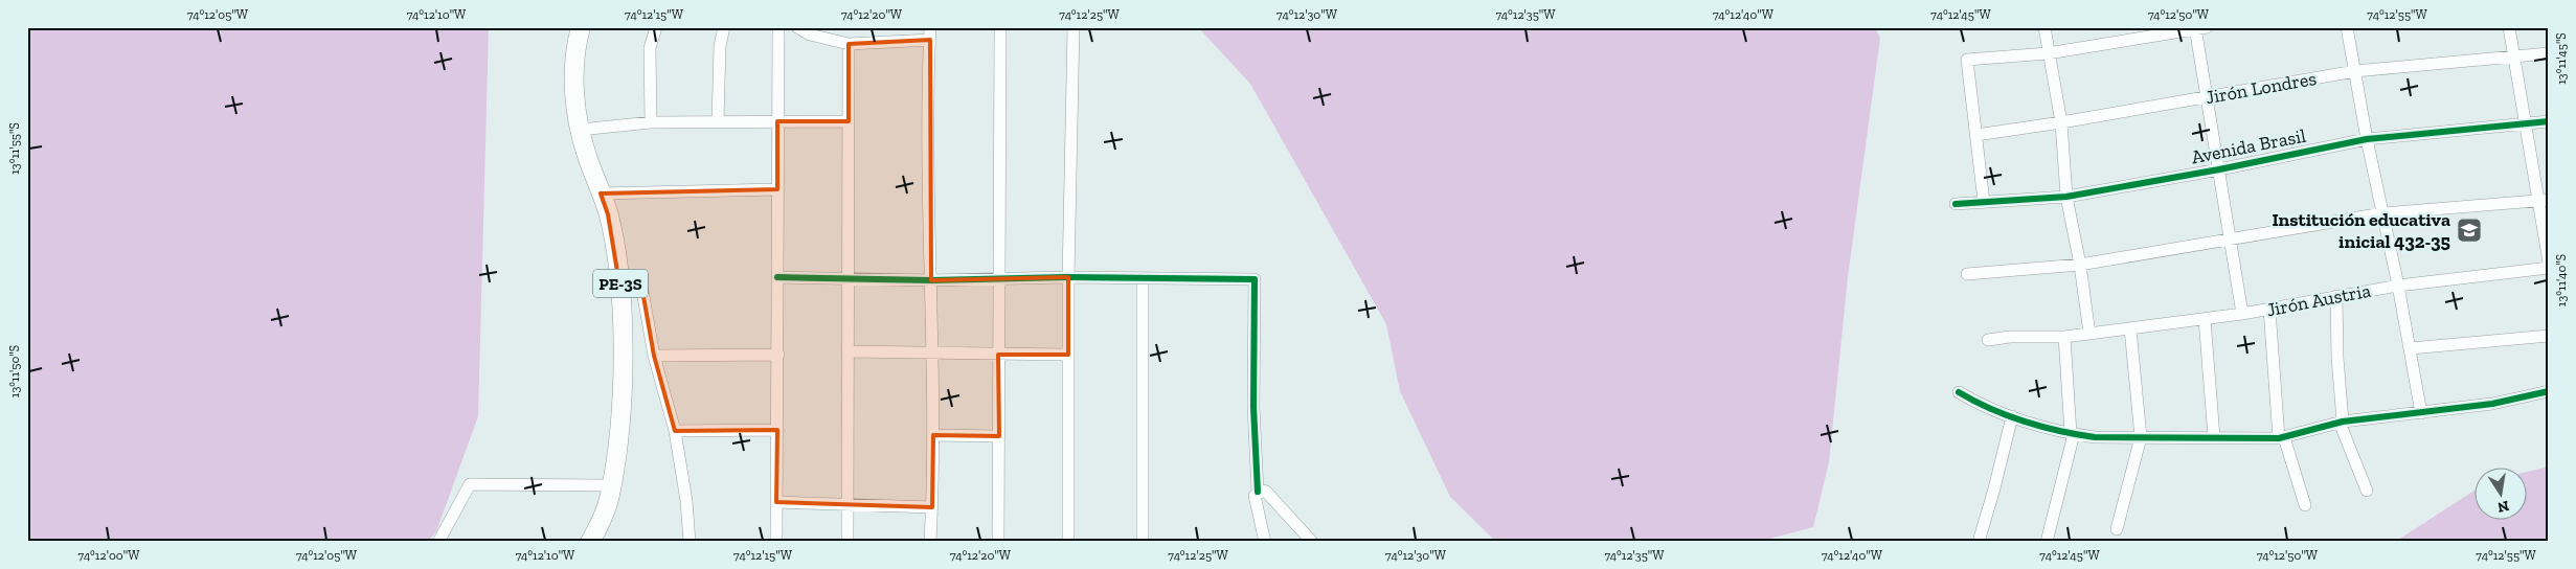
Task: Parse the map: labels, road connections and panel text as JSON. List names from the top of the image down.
{
  "streets": {
    "highway": ["PE-3S"],
    "street": ["Jirón Londres", "Avenida Brasil", "Jirón Austria"]
  },
  "places": {
    "school or university": ["Institución educativa inicial 432-35"]
  },
  "north": "bottom",
  "coordinates": [
    "74°12'05\"W",
    "74°12'10\"W",
    "74°12'15\"W",
    "74°12'20\"W",
    "74°12'25\"W",
    "74°12'30\"W",
    "74°12'35\"W",
    "74°12'40\"W",
    "74°12'45\"W",
    "74°12'50\"W",
    "74°12'55\"W",
    "13°11'45\"S",
    "13°11'55\"S",
    "13°11'40\"S",
    "13°11'50\"S",
    "74°12'00\"W"
  ]
}
